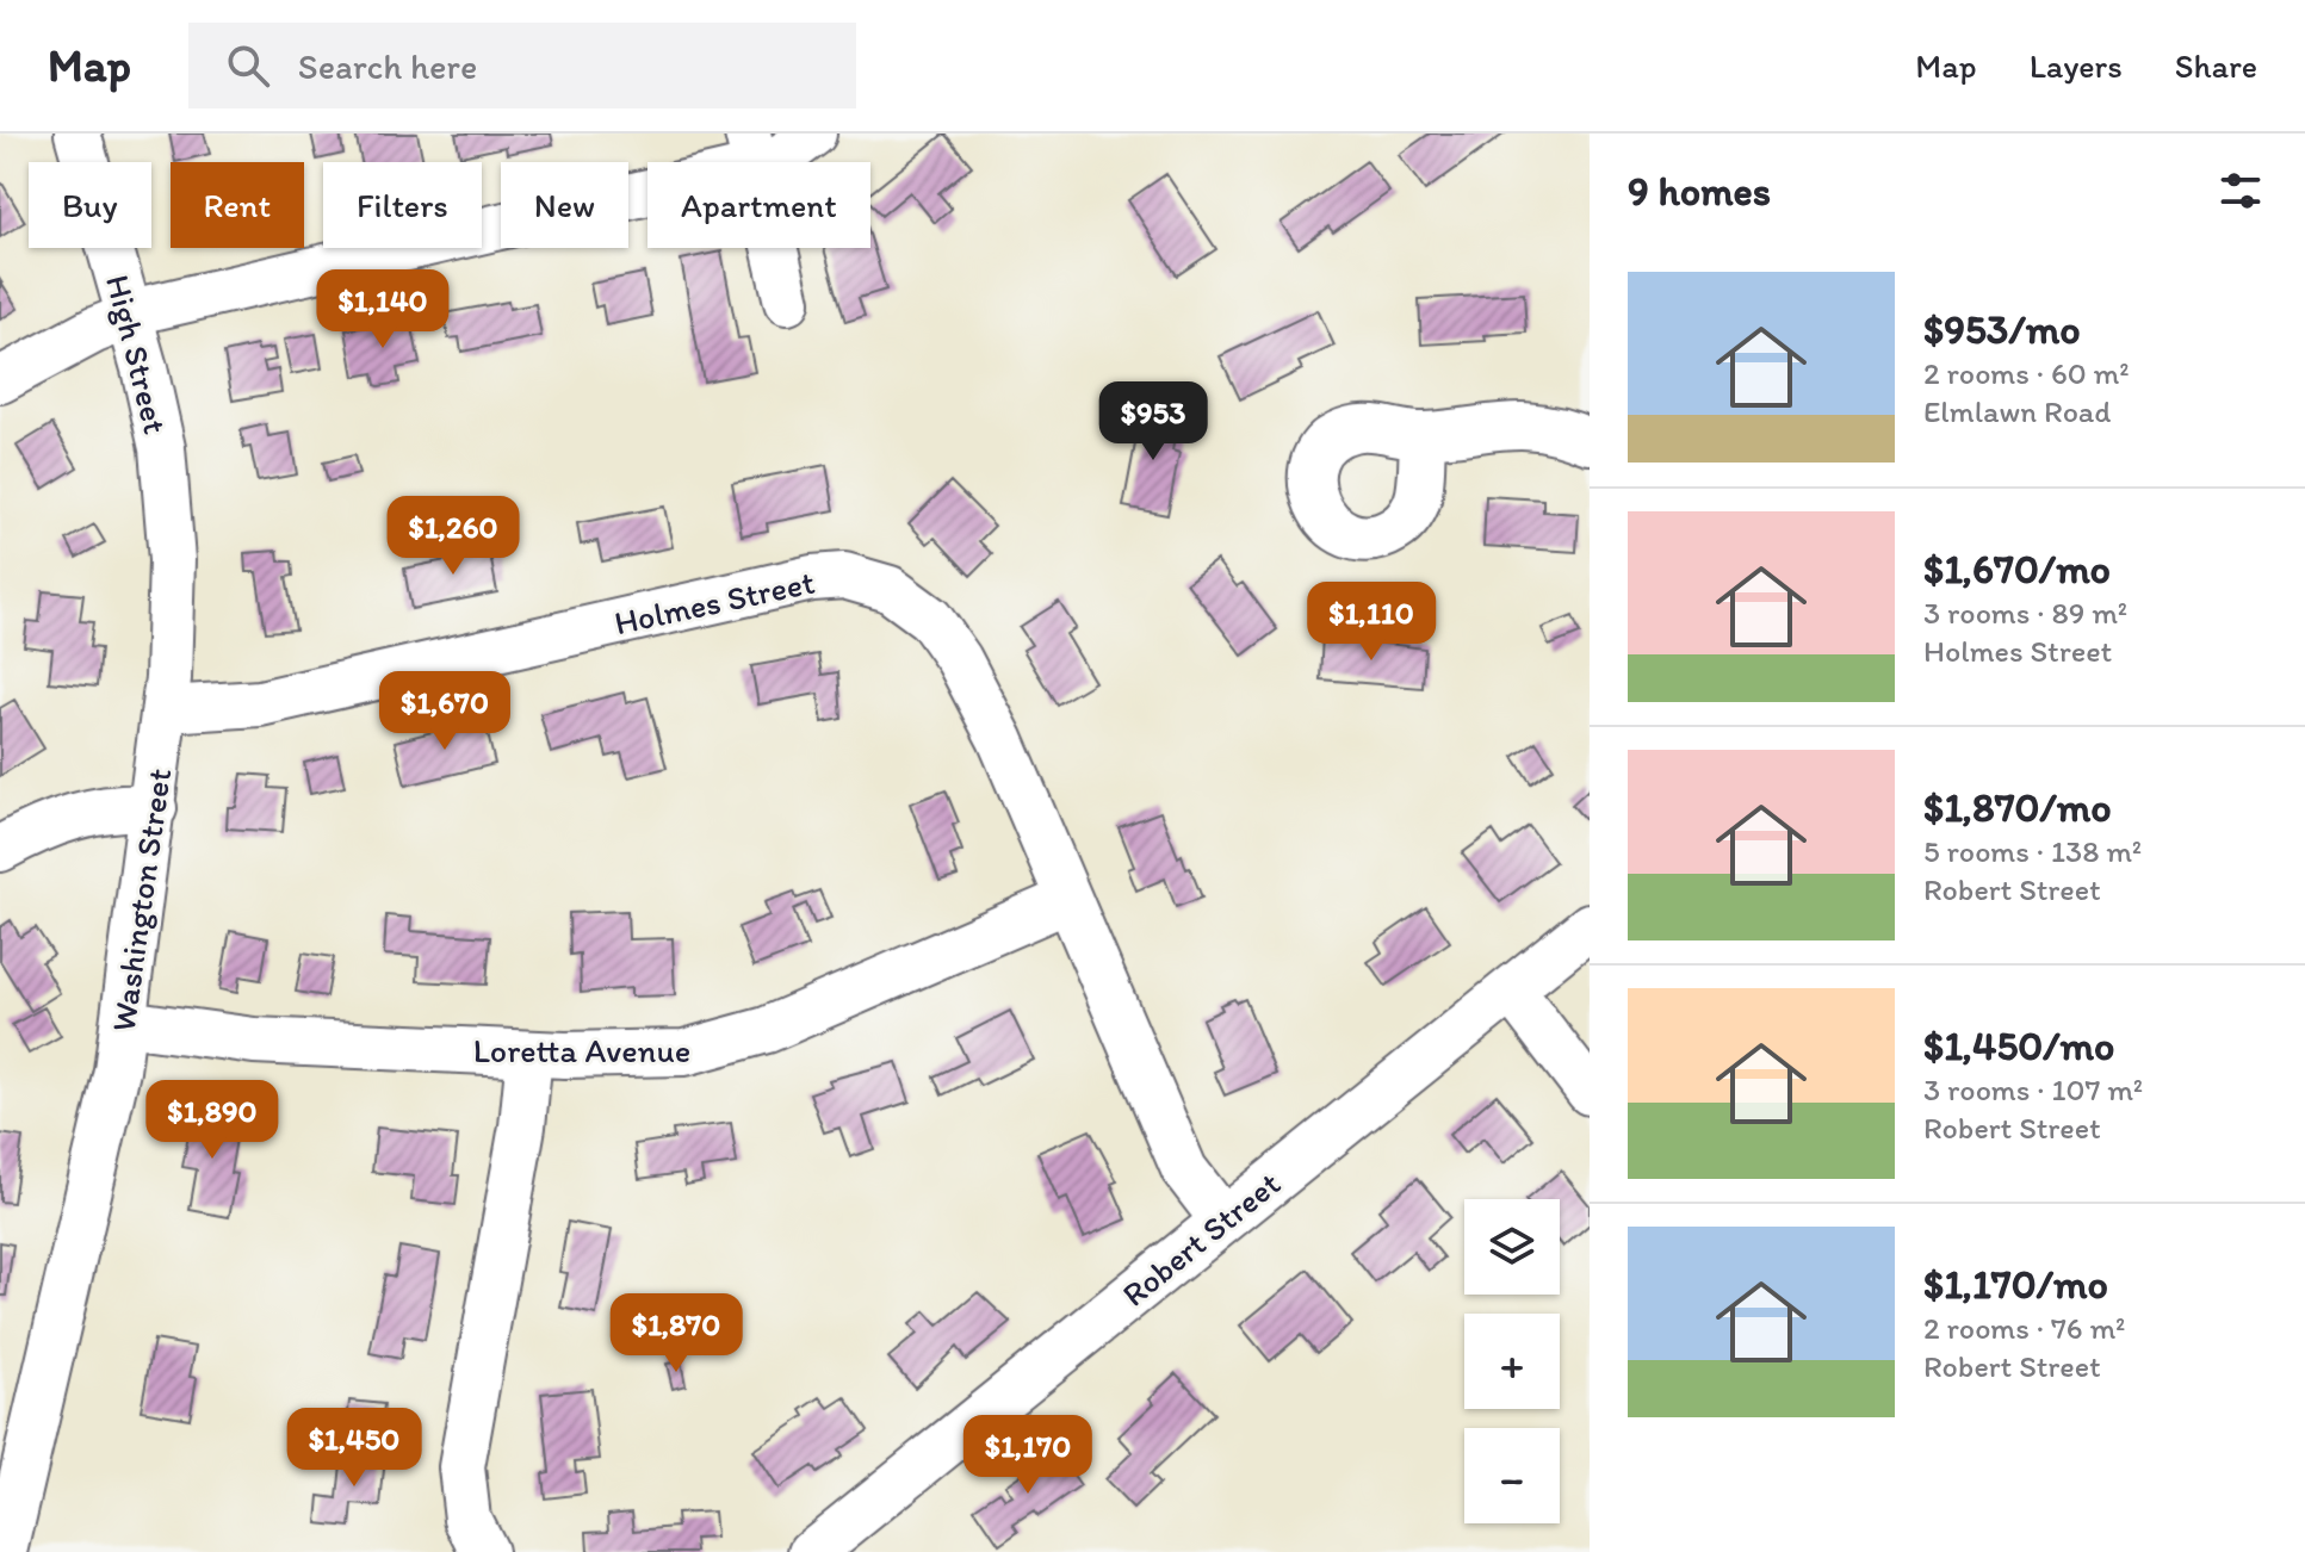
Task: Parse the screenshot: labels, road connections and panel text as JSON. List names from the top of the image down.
{
  "streets": {
    "street": [
      "High Street",
      "Holmes Street",
      "Washington Street",
      "Loretta Avenue",
      "Robert Street"
    ]
  },
  "crossings": [
    ["High Street", "Washington Street"],
    ["Holmes Street", "Washington Street"],
    ["Holmes Street", "Loretta Avenue"],
    ["Holmes Street", "Robert Street"],
    ["Washington Street", "Loretta Avenue"]
  ],
  "page": {
    "header": "Map",
    "search": "Search here",
    "nav": ["Map", "Layers", "Share"],
    "heading": "9 homes",
    "chip": [
      "Buy",
      "Rent",
      "Filters",
      "New",
      "Apartment"
    ],
    "list": [
      {
        "name": "$953/mo",
        "note": "2 rooms · 60 m² · Elmlawn Road"
      },
      {
        "name": "$1,670/mo",
        "note": "3 rooms · 89 m² · Holmes Street"
      },
      {
        "name": "$1,870/mo",
        "note": "5 rooms · 138 m² · Robert Street"
      },
      {
        "name": "$1,450/mo",
        "note": "3 rooms · 107 m² · Robert Street"
      },
      {
        "name": "$1,170/mo",
        "note": "2 rooms · 76 m² · Robert Street"
      }
    ],
    "price": [
      "$1,140",
      "$953",
      "$1,260",
      "$1,110",
      "$1,670",
      "$1,890",
      "$1,870",
      "$1,450",
      "$1,170"
    ],
    "map_buttons": ["+", "−"]
  }
}
